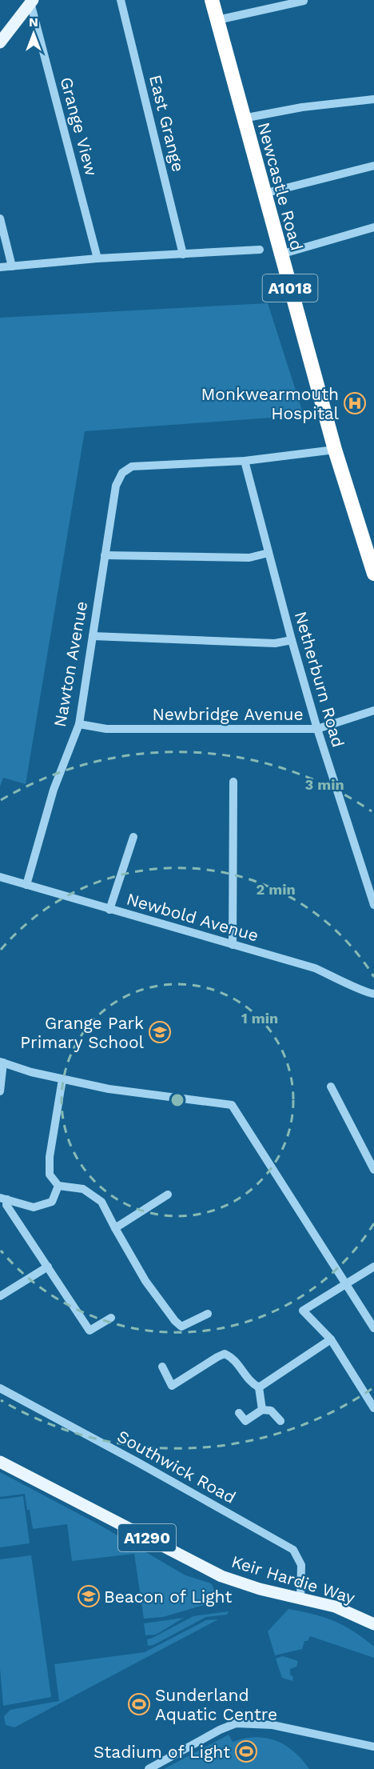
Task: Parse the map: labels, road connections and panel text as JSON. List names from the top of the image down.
{
  "streets": {
    "highway": ["Newcastle Road", "A1018"],
    "main road": ["A1290", "Keir Hardie Way"],
    "street": [
      "East Grange",
      "Grange View",
      "Nawton Avenue",
      "Netherburn Road",
      "Newbridge Avenue",
      "Newbold Avenue",
      "Southwick Road"
    ]
  },
  "crossings": [
    ["Nawton Avenue", "Netherburn Road"],
    ["Nawton Avenue", "Newbridge Avenue"],
    ["Nawton Avenue", "Newbold Avenue"],
    ["Netherburn Road", "Newbridge Avenue"],
    ["Southwick Road", "Keir Hardie Way"]
  ],
  "places": {
    "hospital": ["Monkwearmouth Hospital"],
    "school or university": ["Grange Park Primary School", "Beacon of Light"],
    "sports": ["Sunderland Aquatic Centre", "Stadium of Light"]
  },
  "north": "top",
  "rings": ["3 min", "2 min", "1 min"]
}
